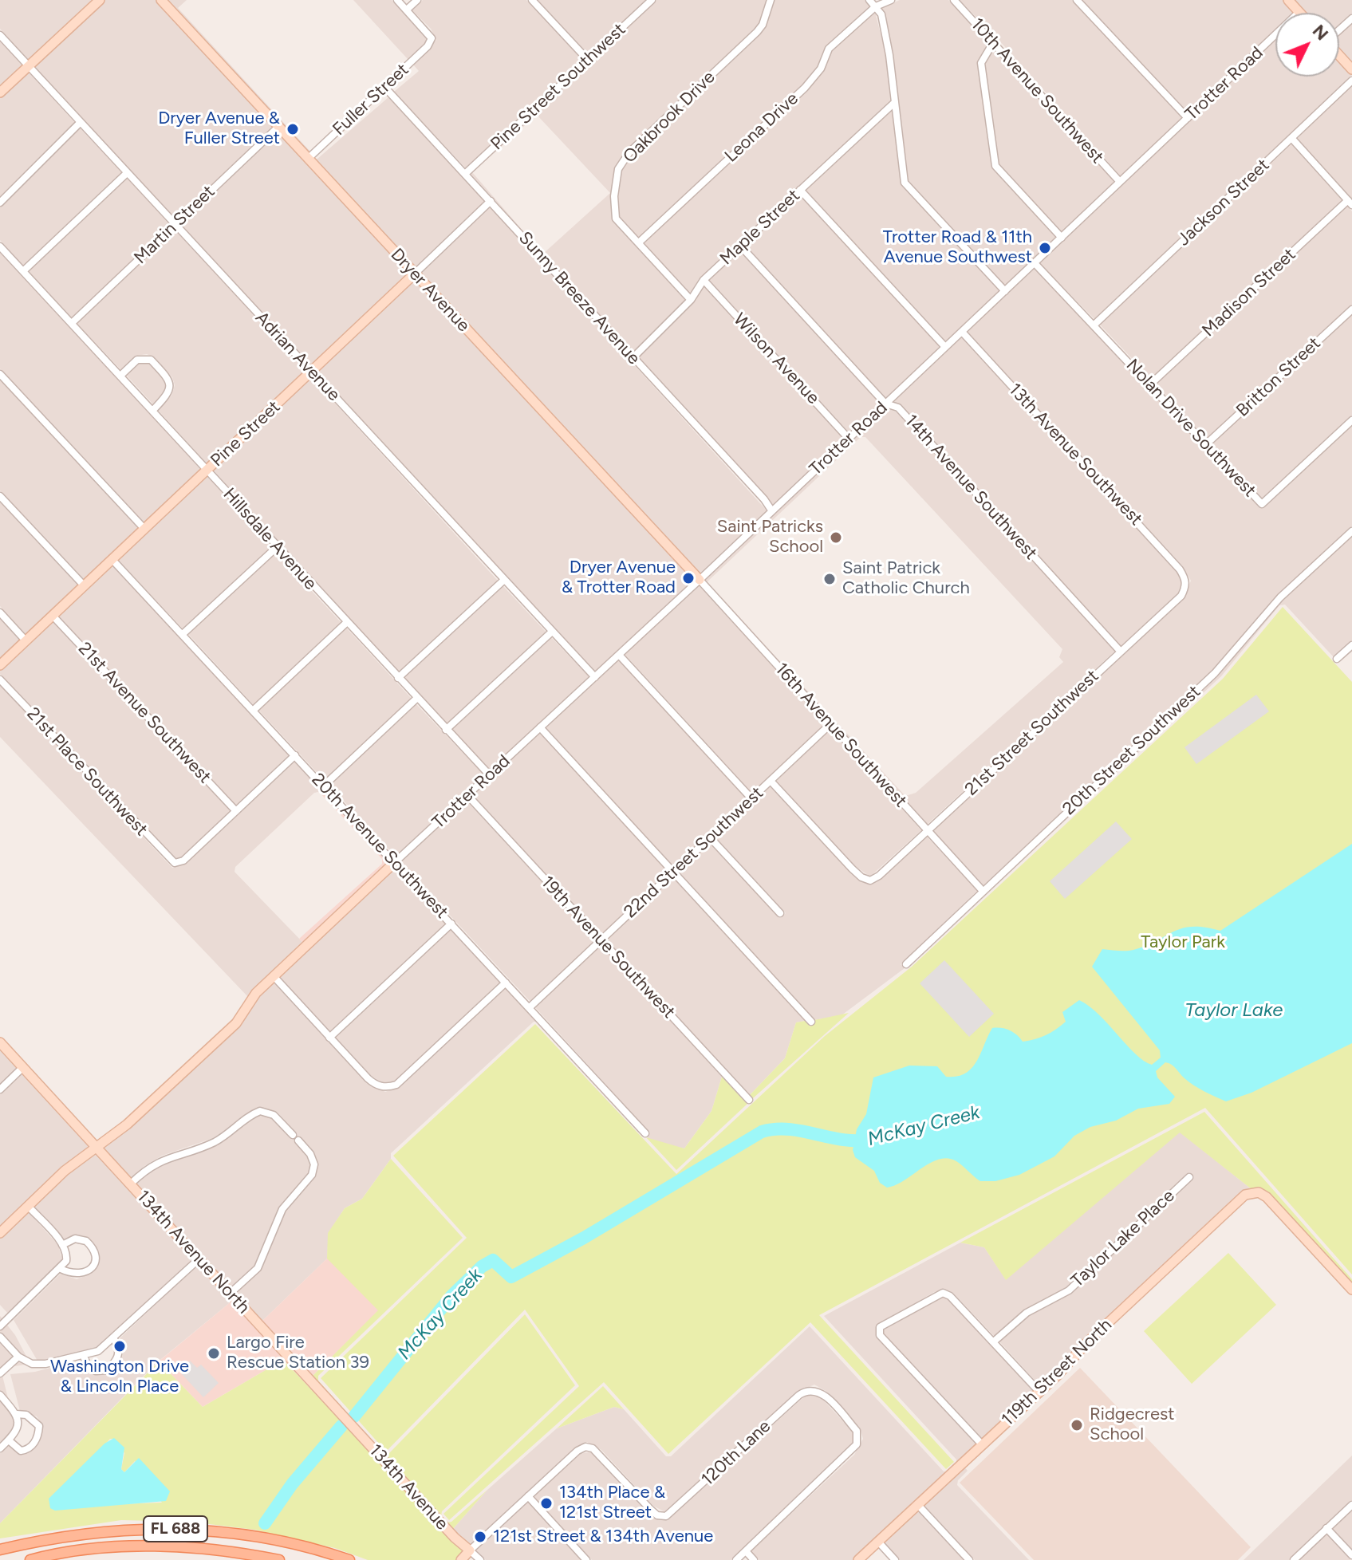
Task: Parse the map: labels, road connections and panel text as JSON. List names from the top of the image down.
{
  "streets": {
    "main road": ["FL 688"],
    "street": [
      "Trotter Road",
      "Pine Street Southwest",
      "10th Avenue Southwest",
      "Fuller Street",
      "Oakbrook Drive",
      "Leona Drive",
      "Jackson Street",
      "Martin Street",
      "Maple Street",
      "Dryer Avenue",
      "Madison Street",
      "Sunny Breeze Avenue",
      "Adrian Avenue",
      "Wilson Avenue",
      "Britton Street",
      "Nolan Drive Southwest",
      "Pine Street",
      "13th Avenue Southwest",
      "14th Avenue Southwest",
      "Hillsdale Avenue",
      "21st Avenue Southwest",
      "21st Street Southwest",
      "16th Avenue Southwest",
      "20th Street Southwest",
      "21st Place Southwest",
      "20th Avenue Southwest",
      "22nd Street Southwest",
      "19th Avenue Southwest",
      "Taylor Lake Place",
      "134th Avenue North",
      "119th Street North",
      "120th Lane",
      "134th Avenue"
    ]
  },
  "crossings": [
    ["Trotter Road", "10th Avenue Southwest"],
    ["Trotter Road", "Dryer Avenue"],
    ["Trotter Road", "Sunny Breeze Avenue"],
    ["Trotter Road", "Adrian Avenue"],
    ["Trotter Road", "Wilson Avenue"],
    ["Trotter Road", "Nolan Drive Southwest"],
    ["Trotter Road", "13th Avenue Southwest"],
    ["Trotter Road", "14th Avenue Southwest"],
    ["Trotter Road", "Hillsdale Avenue"],
    ["Trotter Road", "16th Avenue Southwest"],
    ["Trotter Road", "20th Avenue Southwest"],
    ["Trotter Road", "19th Avenue Southwest"],
    ["Pine Street Southwest", "Sunny Breeze Avenue"],
    ["Fuller Street", "Dryer Avenue"],
    ["Fuller Street", "Sunny Breeze Avenue"],
    ["Oakbrook Drive", "Leona Drive"],
    ["Oakbrook Drive", "Maple Street"],
    ["Jackson Street", "Nolan Drive Southwest"],
    ["Martin Street", "Dryer Avenue"],
    ["Martin Street", "Adrian Avenue"],
    ["Martin Street", "Hillsdale Avenue"],
    ["Maple Street", "Sunny Breeze Avenue"],
    ["Maple Street", "Wilson Avenue"],
    ["Maple Street", "14th Avenue Southwest"],
    ["Dryer Avenue", "Pine Street"],
    ["Dryer Avenue", "16th Avenue Southwest"],
    ["Madison Street", "Nolan Drive Southwest"],
    ["Sunny Breeze Avenue", "Pine Street"],
    ["Adrian Avenue", "Pine Street"],
    ["Britton Street", "Nolan Drive Southwest"],
    ["Pine Street", "Hillsdale Avenue"],
    ["Pine Street", "21st Avenue Southwest"],
    ["Pine Street", "20th Avenue Southwest"],
    ["13th Avenue Southwest", "21st Street Southwest"],
    ["14th Avenue Southwest", "21st Street Southwest"],
    ["21st Avenue Southwest", "21st Place Southwest"],
    ["21st Street Southwest", "16th Avenue Southwest"],
    ["21st Street Southwest", "22nd Street Southwest"],
    ["16th Avenue Southwest", "20th Street Southwest"],
    ["16th Avenue Southwest", "22nd Street Southwest"],
    ["20th Avenue Southwest", "22nd Street Southwest"],
    ["22nd Street Southwest", "19th Avenue Southwest"],
    ["134th Avenue North", "134th Avenue"]
  ],
  "water": ["Taylor Lake", "McKay Creek"],
  "parks": ["Taylor Park"],
  "places": [
    "Dryer Avenue & Fuller Street",
    "Trotter Road & 11th Avenue Southwest",
    "Saint Patricks School",
    "Dryer Avenue & Trotter Road",
    "Saint Patrick Catholic Church",
    "Washington Drive & Lincoln Place",
    "Largo Fire Rescue Station 39",
    "Ridgecrest School",
    "134th Place & 121st Street",
    "121st Street & 134th Avenue"
  ],
  "north": "top right"
}
